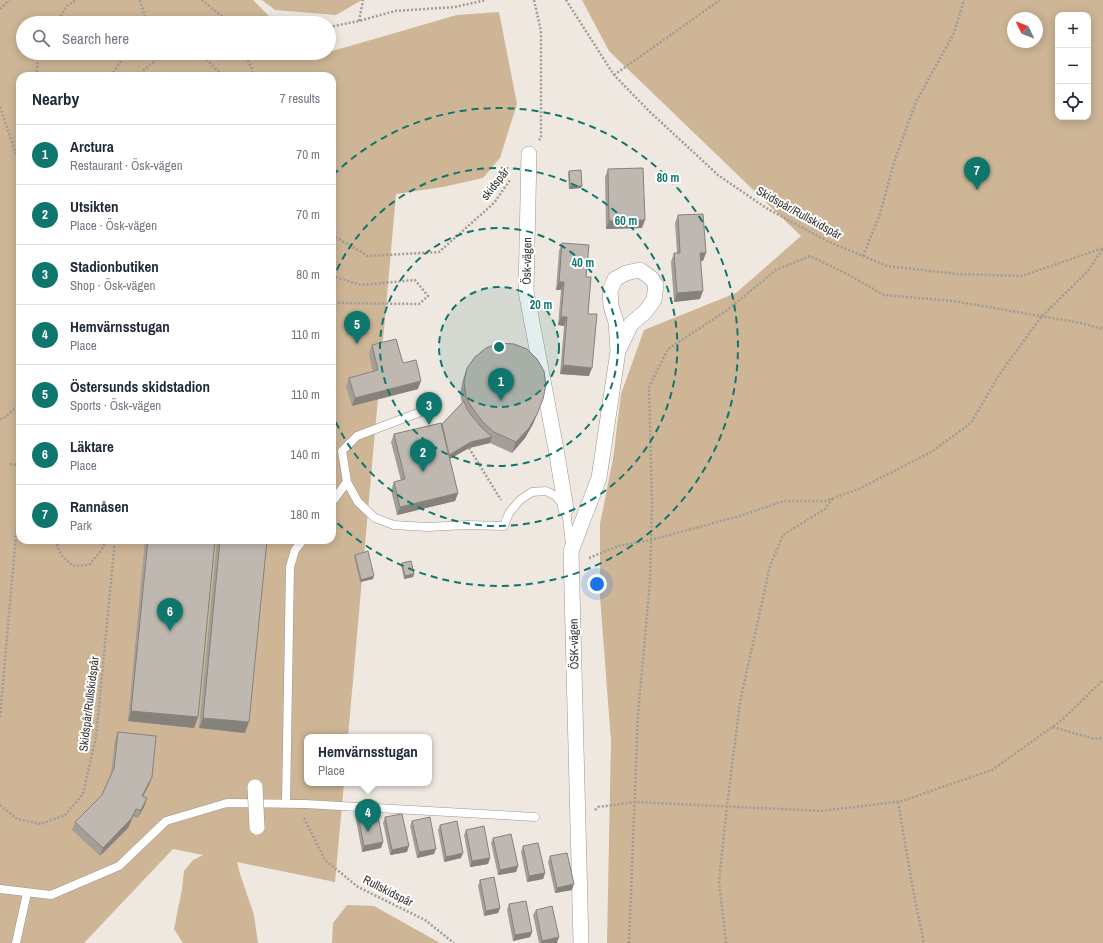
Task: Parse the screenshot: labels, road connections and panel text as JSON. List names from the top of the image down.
{
  "streets": {
    "street": ["Ösk-vägen", "ÖSK-vägen"],
    "path": ["skidspår", "Skidspår/Rullskidspår", "Rullskidspår"]
  },
  "north": "top left",
  "page": {
    "map_buttons": ["+", "−"],
    "search": "Search here",
    "heading": ["Nearby", "7 results"],
    "list": [
      {
        "mark": "1",
        "name": "Arctura",
        "note": "Restaurant · Ösk-vägen",
        "value": "70 m"
      },
      {
        "mark": "2",
        "name": "Utsikten",
        "note": "Place · Ösk-vägen",
        "value": "70 m"
      },
      {
        "mark": "3",
        "name": "Stadionbutiken",
        "note": "Shop · Ösk-vägen",
        "value": "80 m"
      },
      {
        "mark": "4",
        "name": "Hemvärnsstugan",
        "note": "Place",
        "value": "110 m"
      },
      {
        "mark": "5",
        "name": "Östersunds skidstadion",
        "note": "Sports · Ösk-vägen",
        "value": "110 m"
      },
      {
        "mark": "6",
        "name": "Läktare",
        "note": "Place",
        "value": "140 m"
      },
      {
        "mark": "7",
        "name": "Rannåsen",
        "note": "Park",
        "value": "180 m"
      }
    ],
    "pins": [
      "7",
      "5",
      "1",
      "3",
      "2",
      "6",
      "4"
    ],
    "popup": ["Hemvärnsstugan", "Place"]
  },
  "rings": [
    "80 m",
    "60 m",
    "40 m",
    "20 m"
  ]
}
